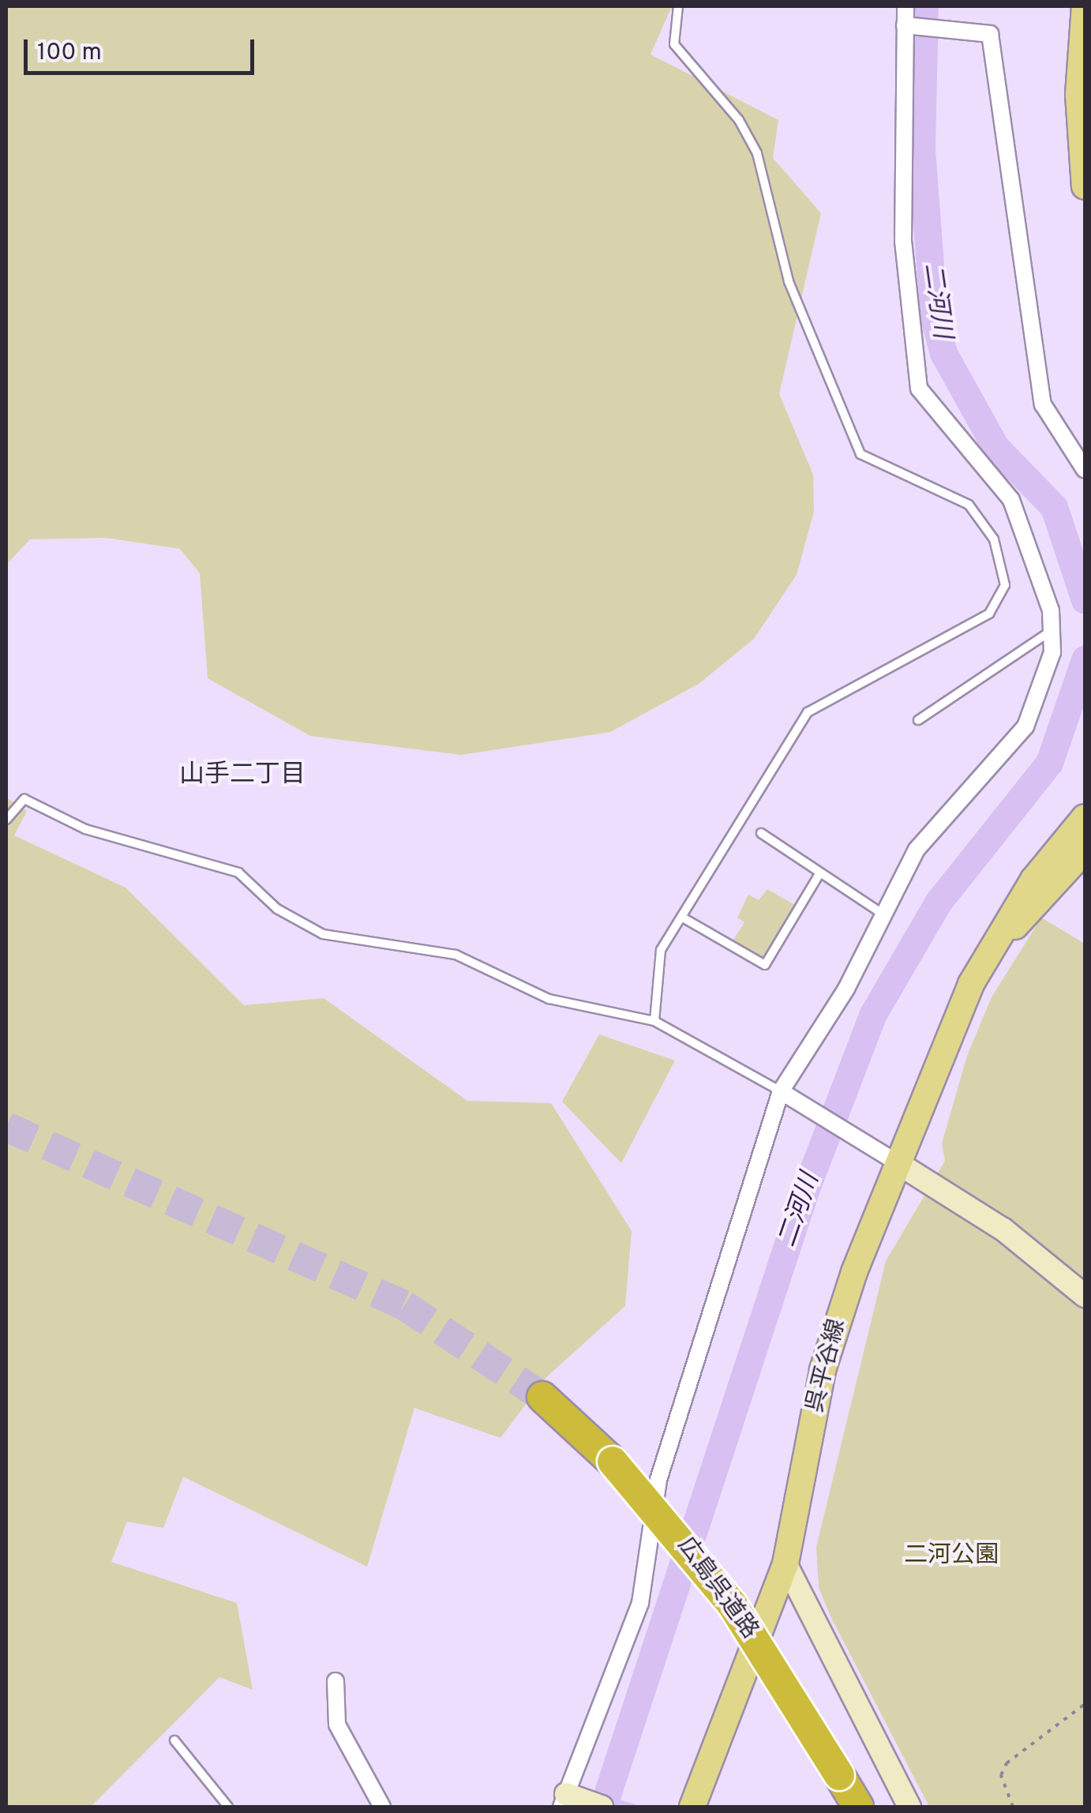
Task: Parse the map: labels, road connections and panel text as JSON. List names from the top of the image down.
{
  "streets": {
    "highway": ["広島呉道路"],
    "main road": ["呉平谷線"]
  },
  "districts": ["山手二丁目"],
  "water": ["二河川"],
  "parks": ["二河公園"],
  "scale_bar": "100 m"
}
